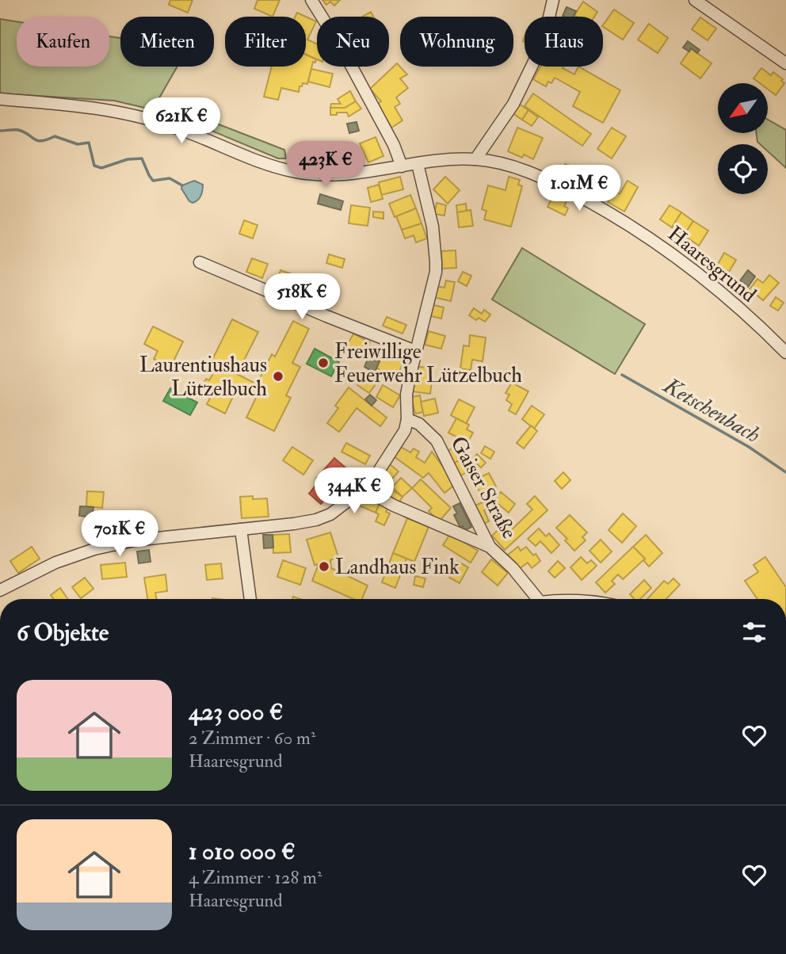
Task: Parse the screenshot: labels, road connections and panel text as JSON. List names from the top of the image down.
{
  "streets": {
    "street": ["Haaresgrund", "Gaiser Straße"]
  },
  "water": ["Ketschenbach"],
  "places": ["Freiwillige Feuerwehr Lützelbuch", "Laurentiushaus Lützelbuch", "Landhaus Fink"],
  "north": "bottom left",
  "page": {
    "chip": [
      "Kaufen",
      "Mieten",
      "Filter",
      "Neu",
      "Wohnung",
      "Haus"
    ],
    "price": [
      "621K €",
      "423K €",
      "1.01M €",
      "518K €",
      "344K €",
      "701K €"
    ],
    "heading": "6 Objekte",
    "list": [
      {
        "name": "423 000 €",
        "note": "2 Zimmer · 60 m² · Haaresgrund"
      },
      {
        "name": "1 010 000 €",
        "note": "4 Zimmer · 128 m² · Haaresgrund"
      }
    ]
  }
}
